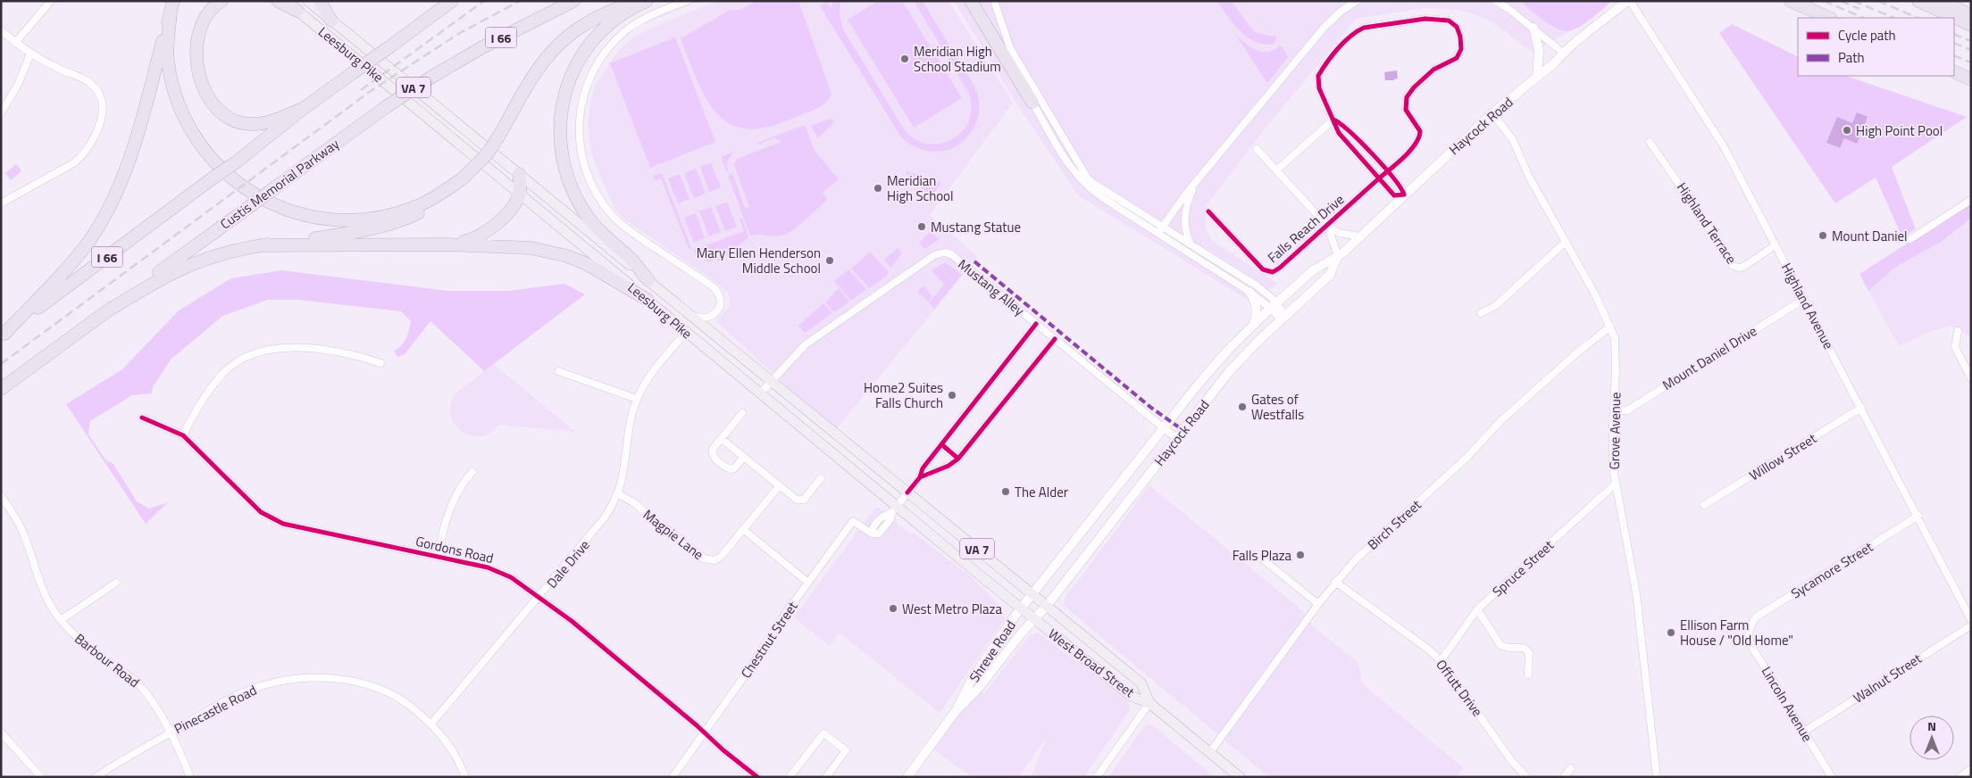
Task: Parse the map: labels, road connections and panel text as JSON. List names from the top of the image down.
{
  "streets": {
    "highway": ["I 66", "Custis Memorial Parkway"],
    "main road": [
      "Leesburg Pike",
      "VA 7",
      "Haycock Road",
      "Shreve Road",
      "West Broad Street"
    ],
    "street": [
      "Highland Terrace",
      "Falls Reach Drive",
      "Mustang Alley",
      "Highland Avenue",
      "Mount Daniel Drive",
      "Grove Avenue",
      "Willow Street",
      "Birch Street",
      "Magpie Lane",
      "Gordons Road",
      "Dale Drive",
      "Spruce Street",
      "Sycamore Street",
      "Chestnut Street",
      "Barbour Road",
      "Walnut Street",
      "Offutt Drive",
      "Lincoln Avenue",
      "Pinecastle Road"
    ]
  },
  "crossings": [
    ["Leesburg Pike", "Haycock Road"],
    ["Leesburg Pike", "Mustang Alley"],
    ["Leesburg Pike", "Dale Drive"],
    ["Leesburg Pike", "Chestnut Street"],
    ["Leesburg Pike", "Shreve Road"],
    ["Leesburg Pike", "West Broad Street"],
    ["Haycock Road", "Falls Reach Drive"],
    ["Haycock Road", "Mustang Alley"],
    ["Haycock Road", "Highland Avenue"],
    ["Haycock Road", "Grove Avenue"],
    ["Haycock Road", "Shreve Road"],
    ["Haycock Road", "West Broad Street"],
    ["Highland Terrace", "Highland Avenue"],
    ["Highland Avenue", "Mount Daniel Drive"],
    ["Highland Avenue", "Willow Street"],
    ["Highland Avenue", "Sycamore Street"],
    ["Mount Daniel Drive", "Grove Avenue"],
    ["Grove Avenue", "Birch Street"],
    ["Grove Avenue", "Spruce Street"],
    ["Birch Street", "West Broad Street"],
    ["Birch Street", "Offutt Drive"],
    ["Magpie Lane", "Dale Drive"],
    ["Gordons Road", "Dale Drive"],
    ["Gordons Road", "Chestnut Street"],
    ["Dale Drive", "Pinecastle Road"],
    ["Spruce Street", "Offutt Drive"],
    ["Sycamore Street", "Lincoln Avenue"],
    ["Shreve Road", "West Broad Street"],
    ["Barbour Road", "Pinecastle Road"],
    ["Walnut Street", "Lincoln Avenue"]
  ],
  "places": [
    "Meridian High School Stadium",
    "High Point Pool",
    "Meridian High School",
    "Mustang Statue",
    "Mount Daniel",
    "Mary Ellen Henderson Middle School",
    "Home2 Suites Falls Church",
    "Gates of Westfalls",
    "The Alder",
    "Falls Plaza",
    "West Metro Plaza",
    "Ellison Farm House / \"Old Home\""
  ],
  "legend": ["Cycle path", "Path"],
  "north": "top"
}
